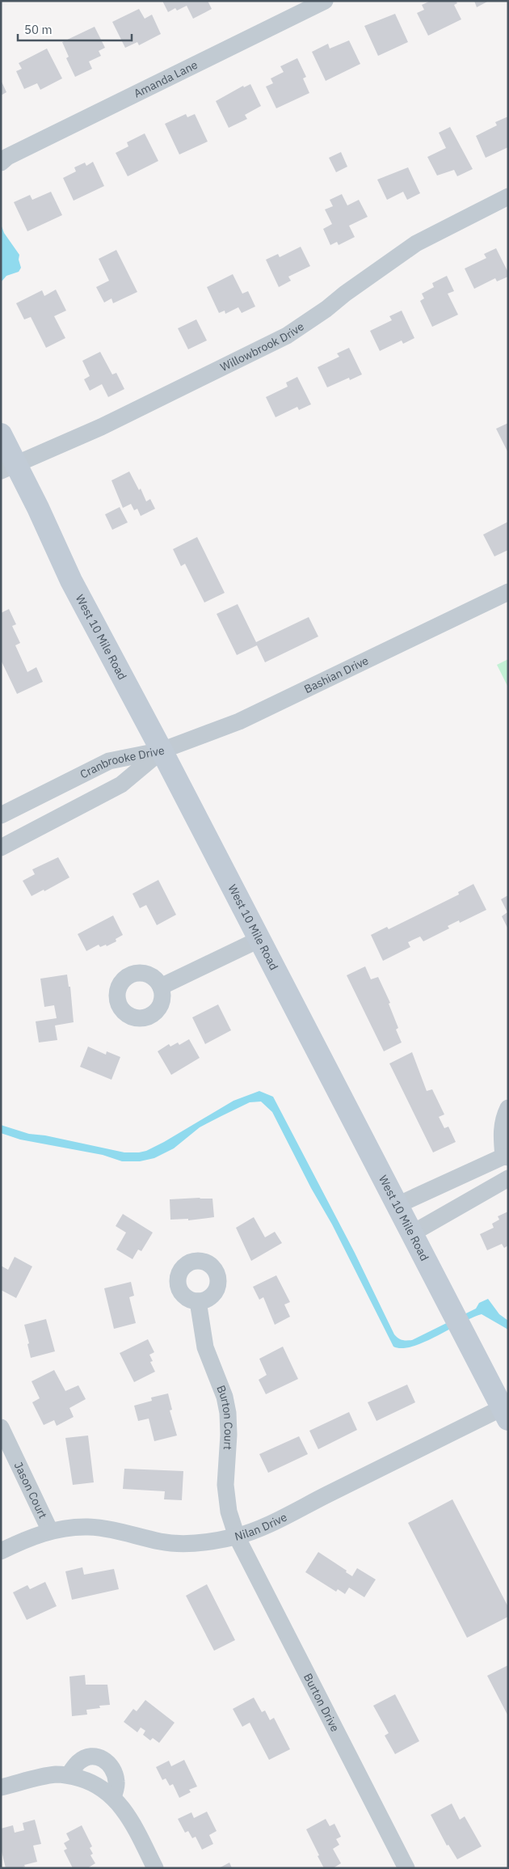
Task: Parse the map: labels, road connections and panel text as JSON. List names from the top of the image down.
{
  "streets": {
    "main road": ["West 10 Mile Road"],
    "street": [
      "Amanda Lane",
      "Willowbrook Drive",
      "Bashian Drive",
      "Cranbrooke Drive",
      "Burton Court",
      "Jason Court",
      "Nilan Drive",
      "Burton Drive"
    ]
  },
  "crossings": [
    ["Willowbrook Drive", "West 10 Mile Road"],
    ["West 10 Mile Road", "Bashian Drive"],
    ["West 10 Mile Road", "Cranbrooke Drive"],
    ["West 10 Mile Road", "Nilan Drive"],
    ["Bashian Drive", "Cranbrooke Drive"],
    ["Burton Court", "Nilan Drive"],
    ["Burton Court", "Burton Drive"],
    ["Jason Court", "Nilan Drive"],
    ["Nilan Drive", "Burton Drive"]
  ],
  "scale_bar": "50 m"
}
